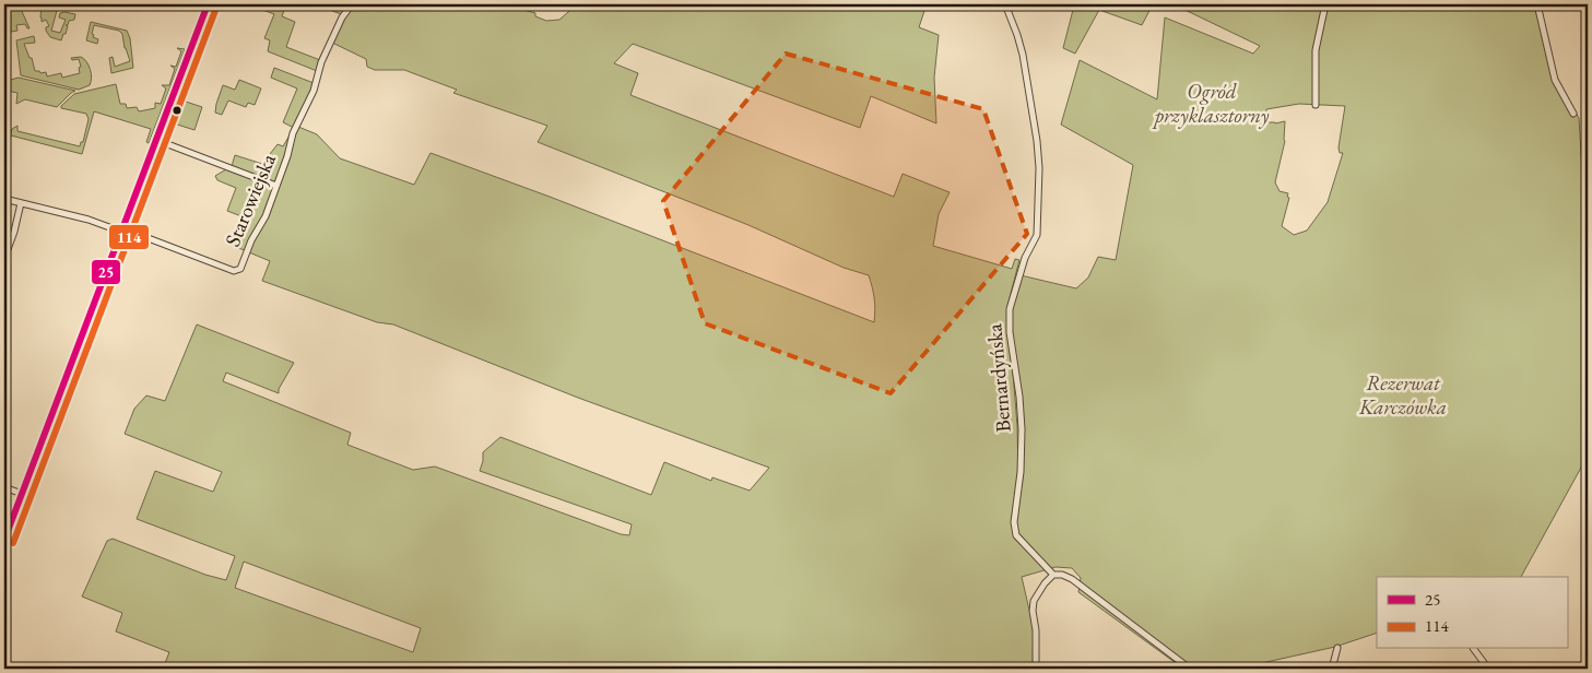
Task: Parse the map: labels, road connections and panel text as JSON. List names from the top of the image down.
{
  "streets": {
    "street": ["Starowiejska", "Bernardyńska"]
  },
  "parks": ["Ogród przyklasztorny", "Rezerwat Karczówka"],
  "lines": ["transit line 25", "transit line 114"],
  "legend": ["25", "114"]
}
